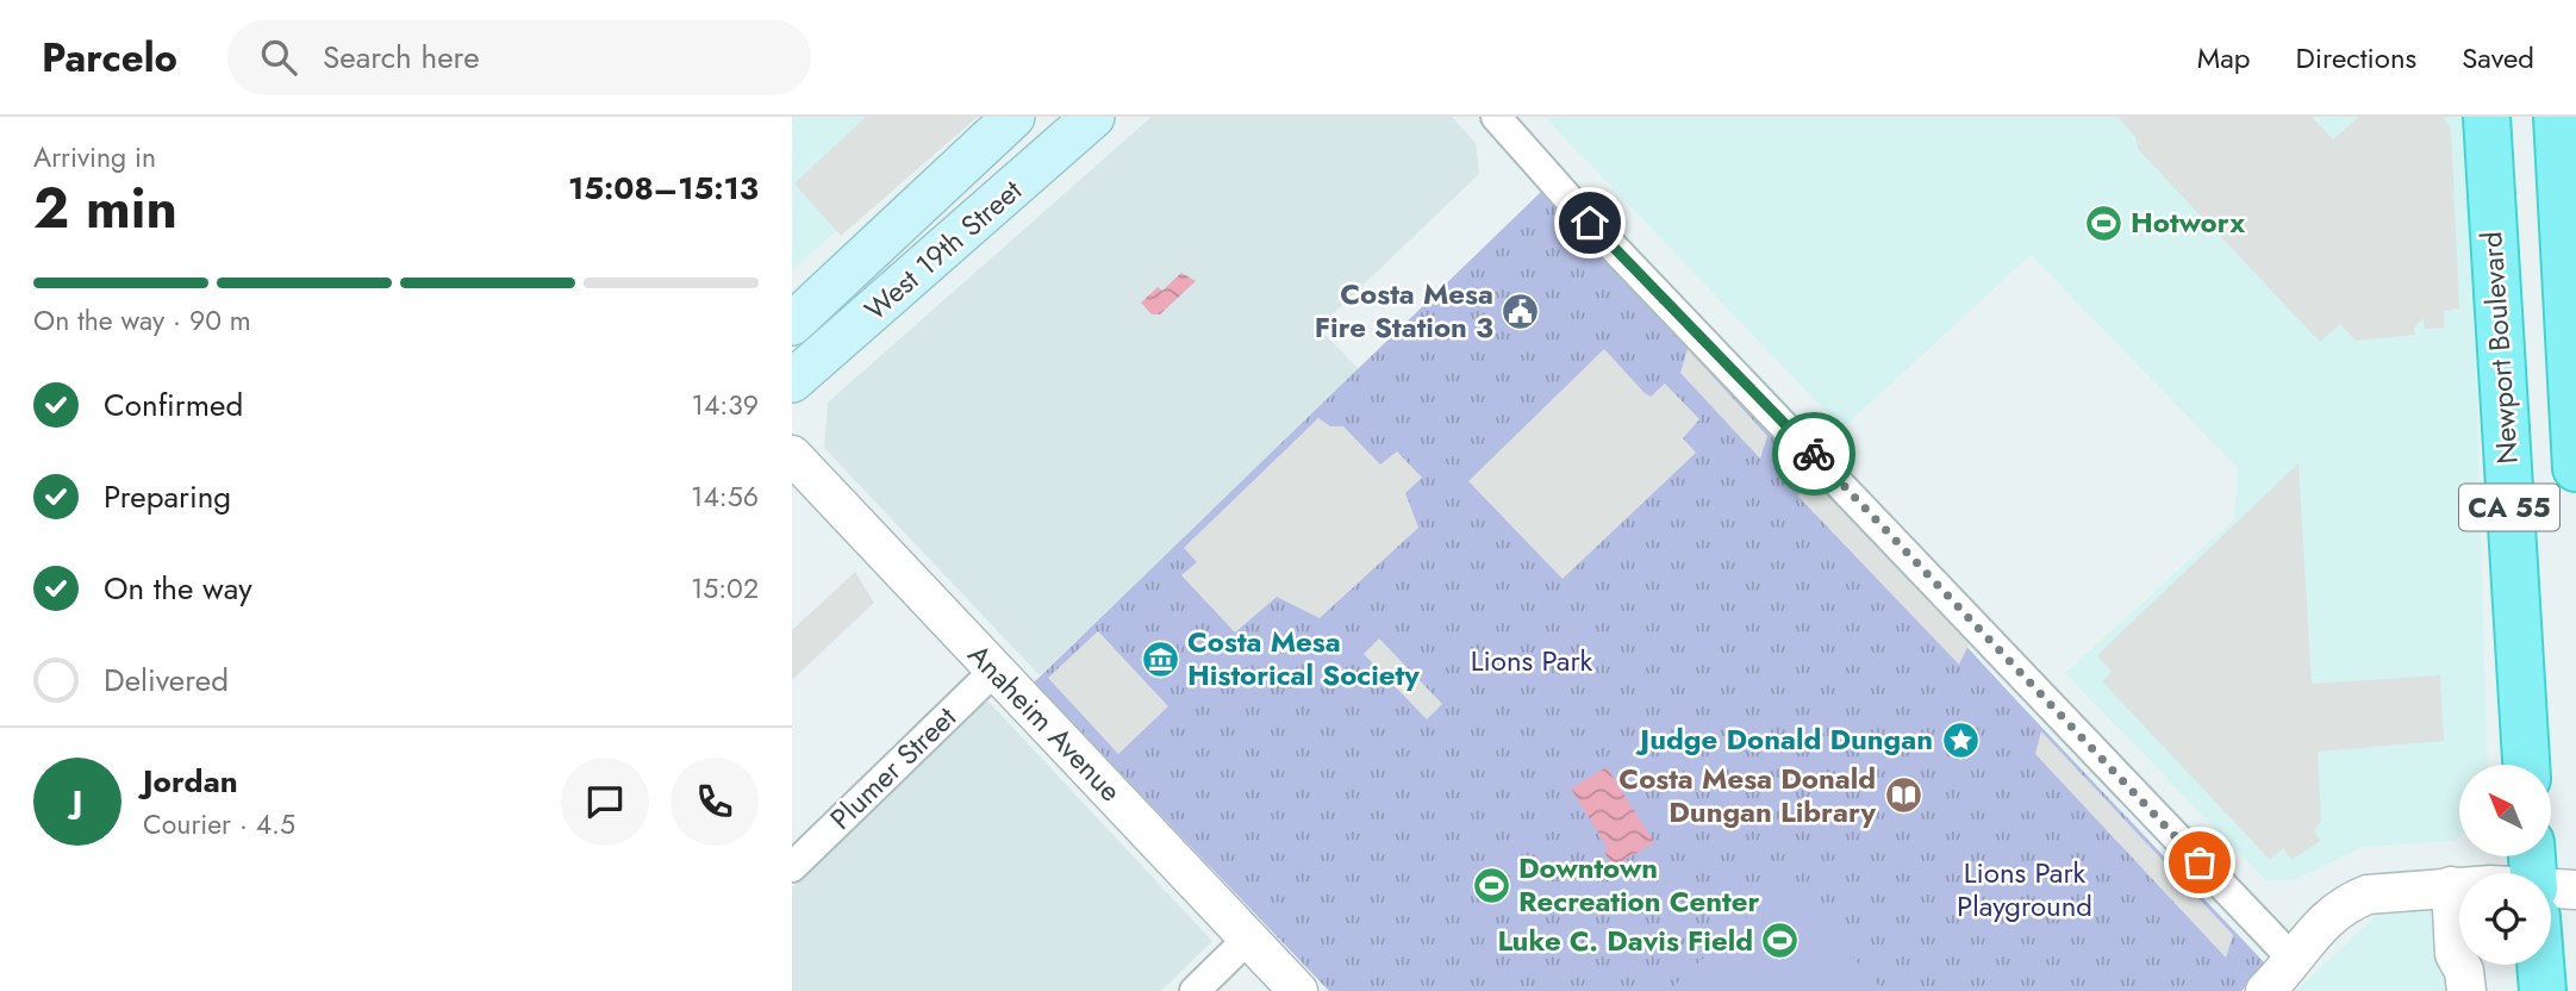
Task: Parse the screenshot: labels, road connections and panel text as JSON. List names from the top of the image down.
{
  "streets": {
    "highway": ["Newport Boulevard", "CA 55"],
    "main road": ["West 19th Street"],
    "street": ["Anaheim Avenue", "Plumer Street"]
  },
  "crossings": [
    ["Anaheim Avenue", "Plumer Street"]
  ],
  "parks": ["Lions Park", "Lions Park Playground"],
  "places": {
    "sports": ["Hotworx", "Downtown Recreation Center", "Luke C. Davis Field"],
    "public building": ["Costa Mesa Fire Station 3"],
    "museum": ["Costa Mesa Historical Society"],
    "place": ["Judge Donald Dungan"],
    "library": ["Costa Mesa Donald Dungan Library"]
  },
  "north": "top left",
  "page": {
    "header": "Parcelo",
    "search": "Search here",
    "nav": ["Map", "Directions", "Saved"],
    "heading": ["2 min", "Arriving in", "15:08–15:13"],
    "panel": ["Jordan", "Courier · 4.5"],
    "bar": "On the way · 90 m",
    "list": [
      ["Confirmed", "14:39"],
      ["Preparing", "14:56"],
      ["On the way", "15:02"],
      "Delivered"
    ],
    "round": "J"
  }
}
